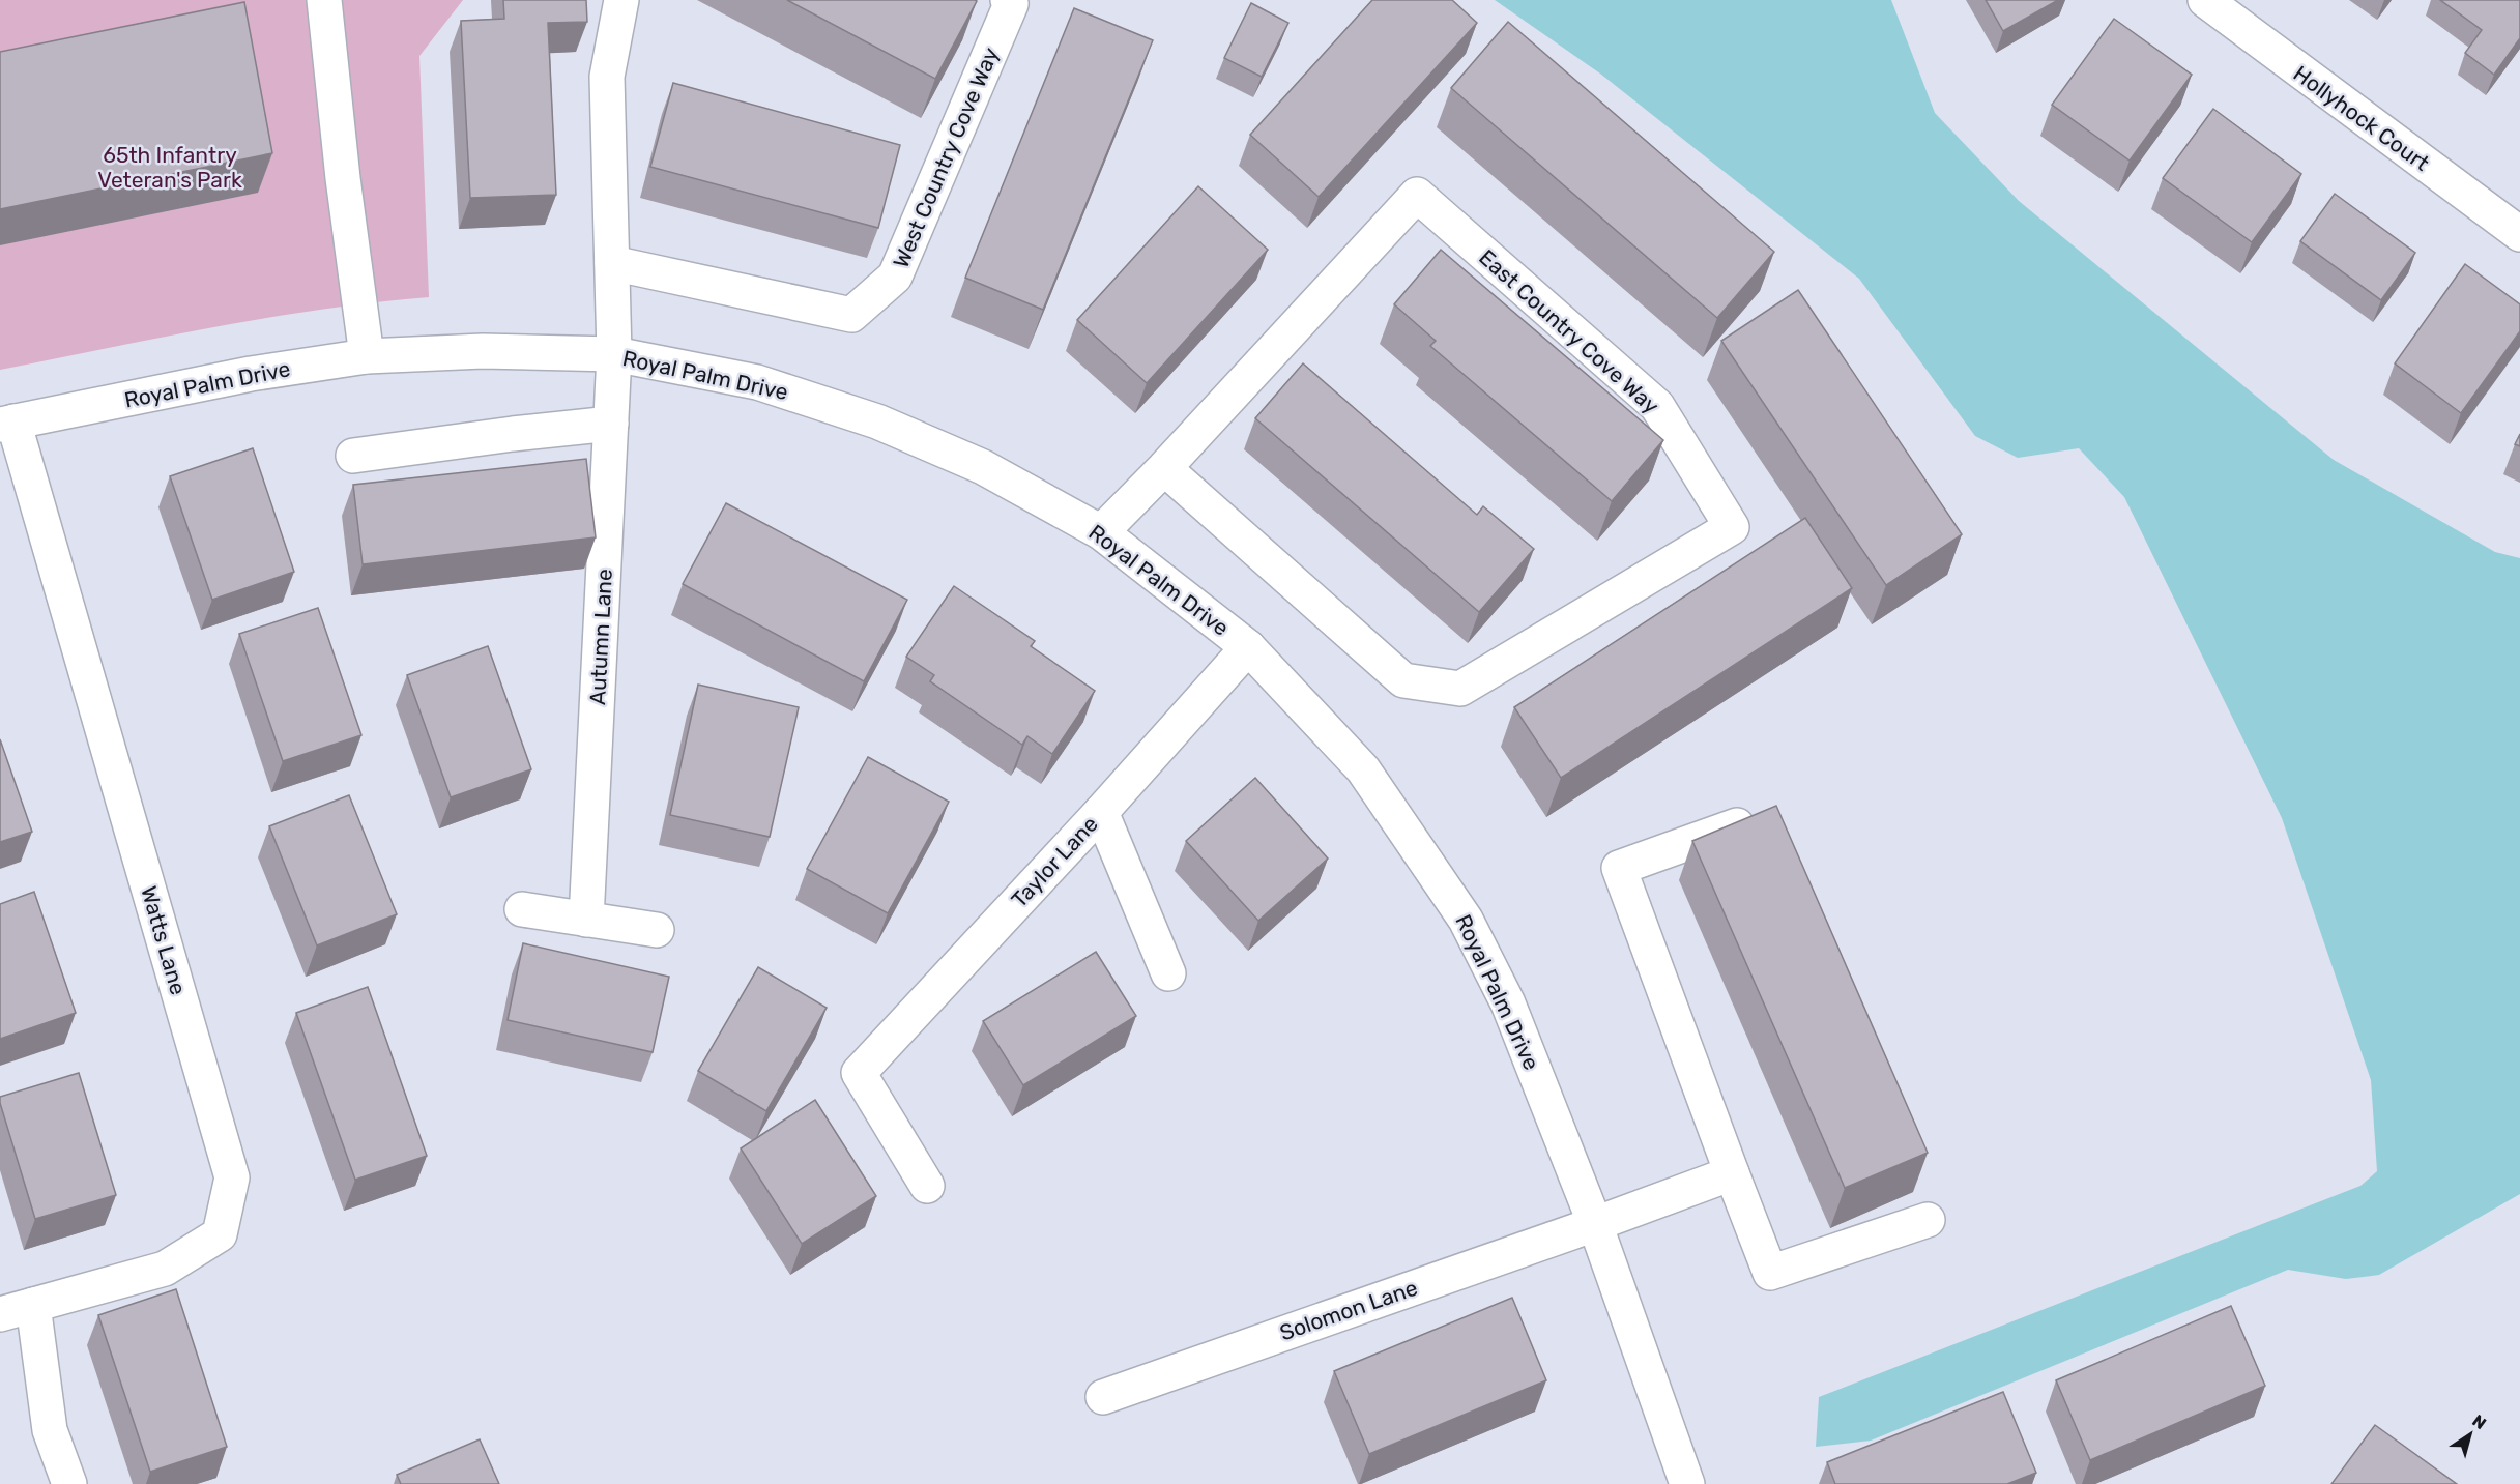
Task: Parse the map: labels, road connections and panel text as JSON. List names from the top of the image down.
{
  "streets": {
    "street": [
      "Hollyhock Court",
      "West Country Cove Way",
      "East Country Cove Way",
      "Royal Palm Drive",
      "Autumn Lane",
      "Taylor Lane",
      "Watts Lane",
      "Solomon Lane"
    ]
  },
  "crossings": [
    ["East Country Cove Way", "Royal Palm Drive"],
    ["Royal Palm Drive", "Autumn Lane"],
    ["Royal Palm Drive", "Taylor Lane"],
    ["Royal Palm Drive", "Watts Lane"],
    ["Royal Palm Drive", "Solomon Lane"]
  ],
  "parks": ["65th Infantry Veteran's Park"],
  "north": "top right"
}
